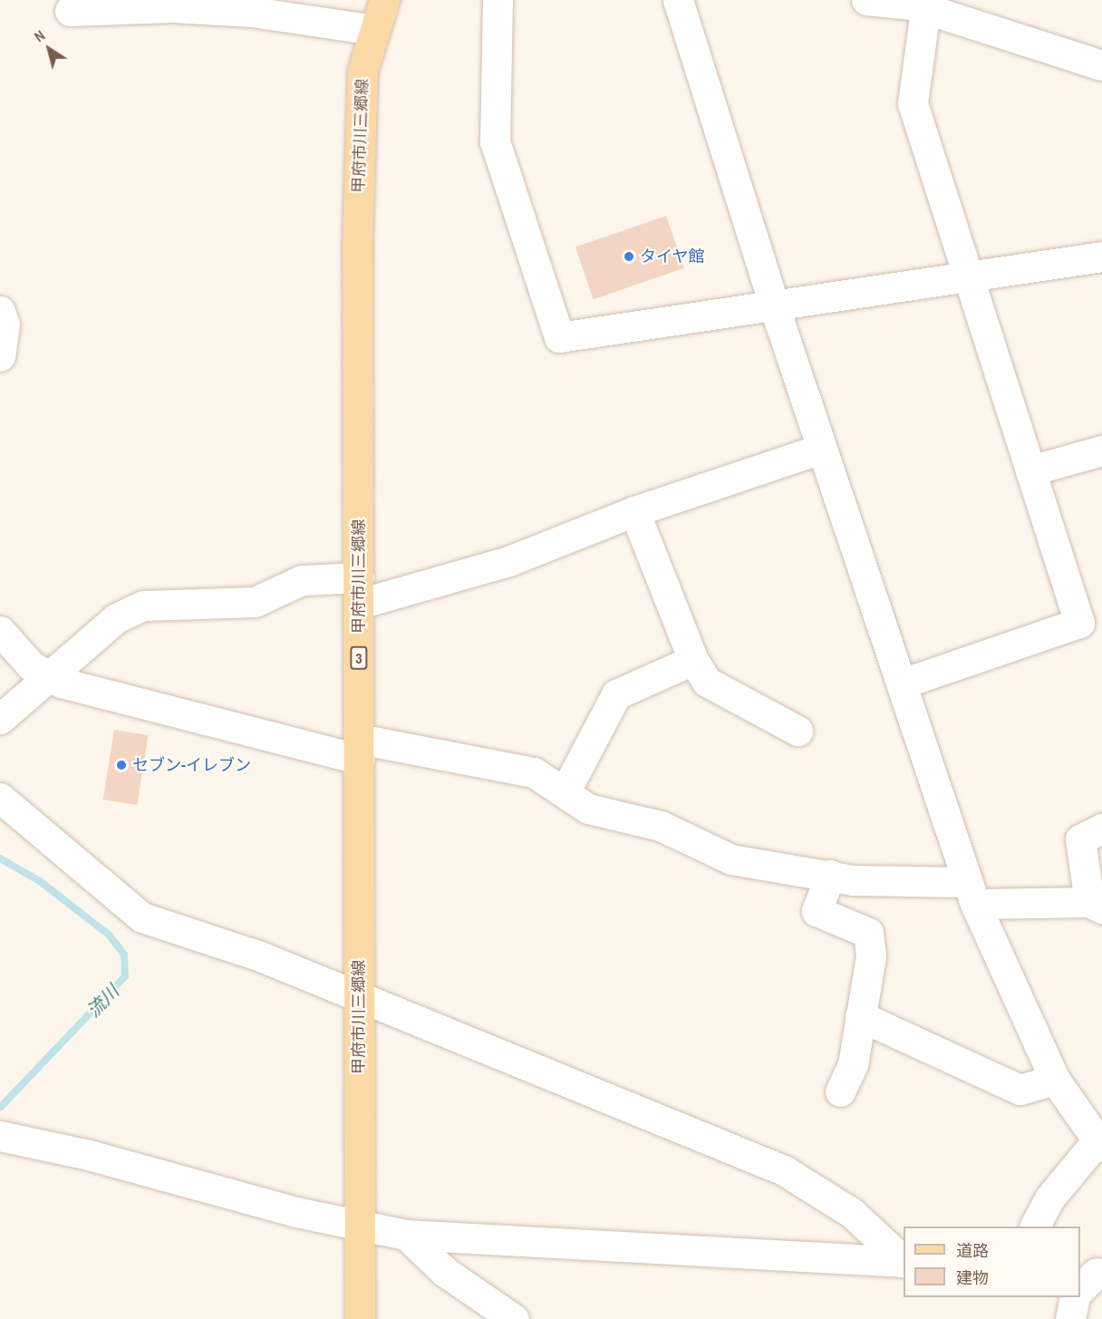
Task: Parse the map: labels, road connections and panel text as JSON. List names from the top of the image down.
{
  "streets": {
    "main road": ["甲府市川三郷線", "3"]
  },
  "water": ["流川"],
  "places": ["タイヤ館", "セブン-イレブン"],
  "legend": ["道路", "建物"],
  "north": "top left"
}
